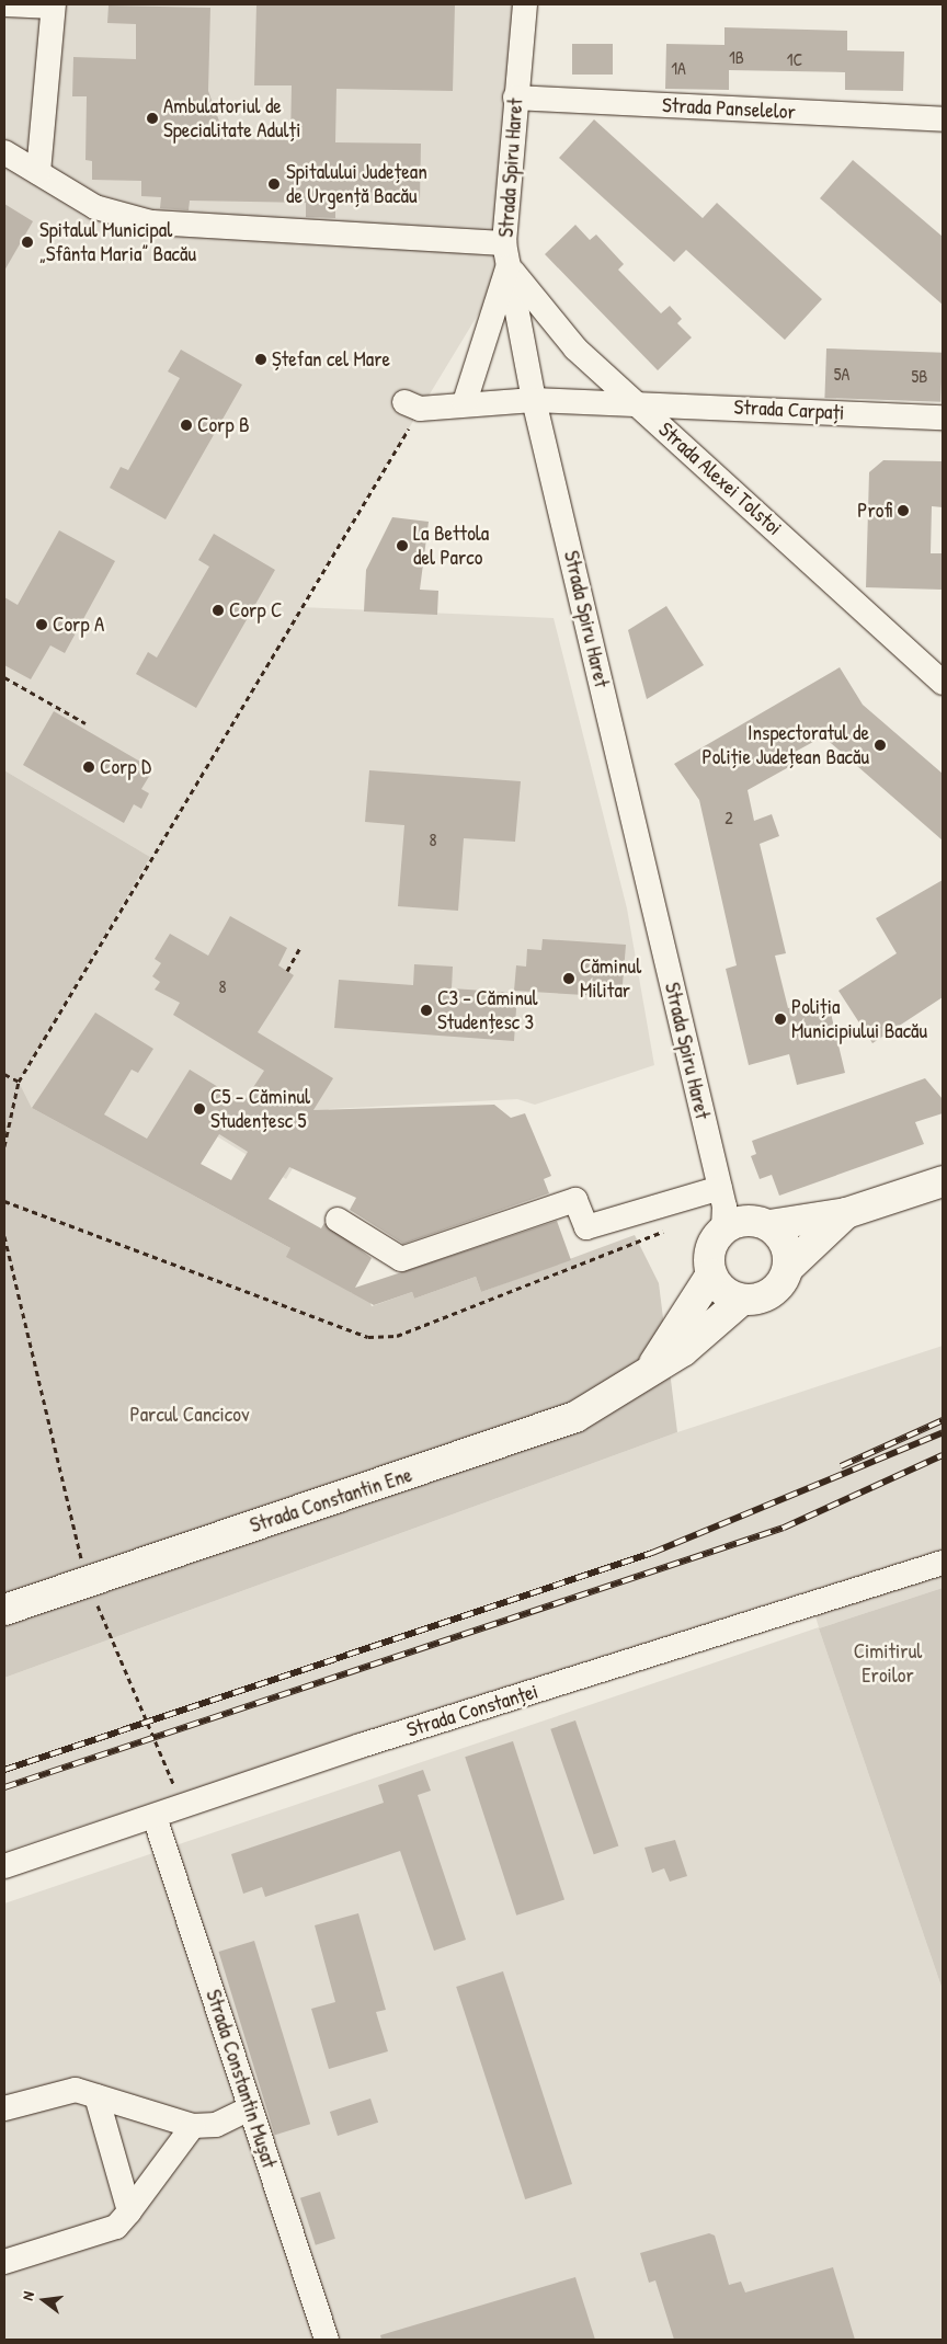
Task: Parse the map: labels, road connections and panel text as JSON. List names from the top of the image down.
{
  "streets": {
    "main road": ["Strada Constantin Ene"],
    "street": [
      "Strada Panselelor",
      "Strada Spiru Haret",
      "Strada Carpați",
      "Strada Alexei Tolstoi",
      "Strada Constanței",
      "Strada Constantin Mușat"
    ]
  },
  "crossings": [
    ["Strada Panselelor", "Strada Spiru Haret"],
    ["Strada Spiru Haret", "Strada Carpați"],
    ["Strada Spiru Haret", "Strada Alexei Tolstoi"],
    ["Strada Spiru Haret", "Strada Constantin Ene"],
    ["Strada Carpați", "Strada Alexei Tolstoi"],
    ["Strada Constanței", "Strada Constantin Mușat"]
  ],
  "parks": ["Parcul Cancicov", "Cimitirul Eroilor"],
  "places": [
    "Ambulatoriul de Specialitate Adulți",
    "Spitalului Județean de Urgență Bacău",
    "Spitalul Municipal „Sfânta Maria” Bacău",
    "Ștefan cel Mare",
    "Corp B",
    "Profi",
    "La Bettola del Parco",
    "Corp C",
    "Corp A",
    "Inspectoratul de Poliție Județean Bacău",
    "Corp D",
    "Căminul Militar",
    "C3 - Căminul Studențesc 3",
    "Poliția Municipiului Bacău",
    "C5 - Căminul Studențesc 5"
  ],
  "house_numbers": [
    "1B",
    "1C",
    "1A",
    "5A",
    "5B",
    "2",
    "8",
    "8"
  ],
  "north": "left"
}
